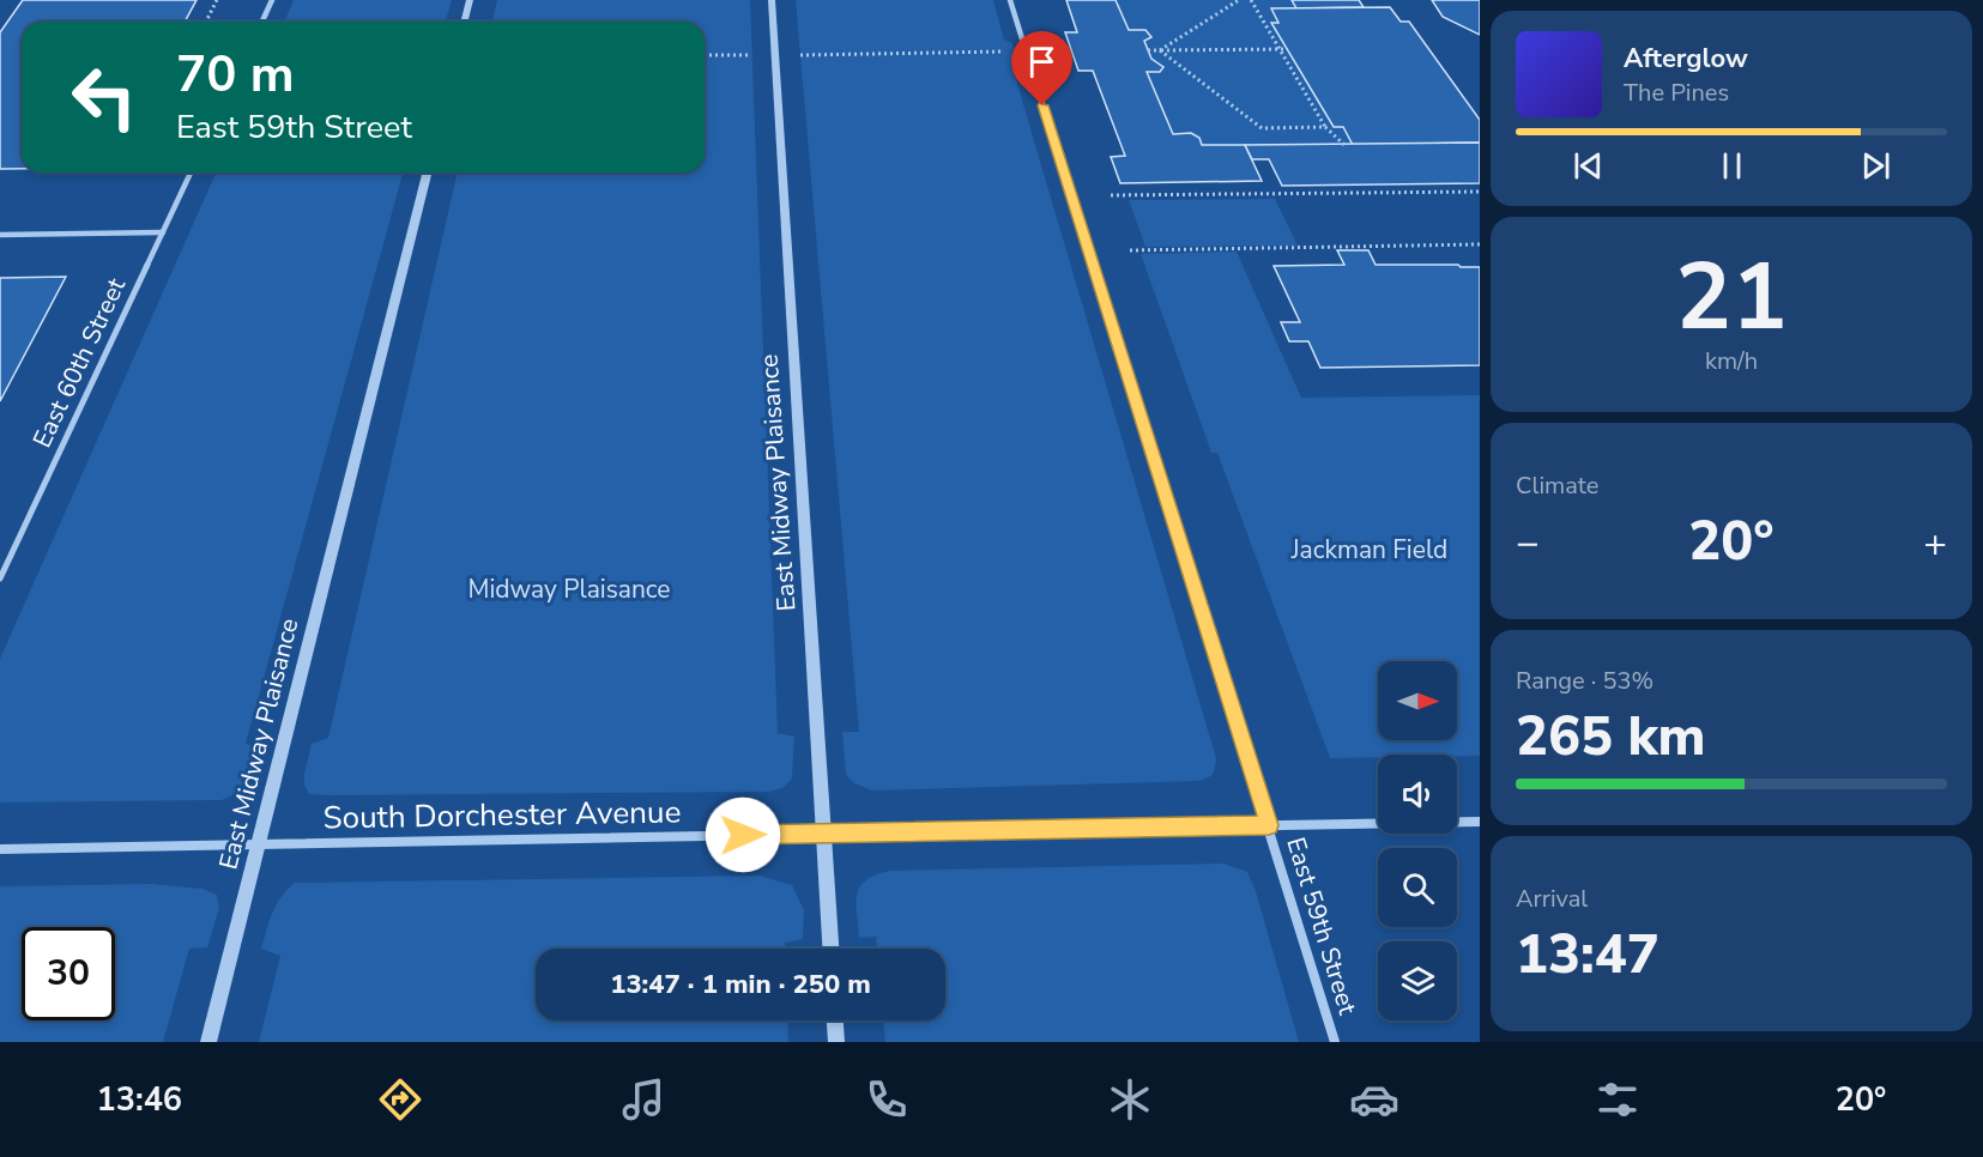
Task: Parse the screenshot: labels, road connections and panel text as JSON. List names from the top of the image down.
{
  "streets": {
    "street": [
      "East 60th Street",
      "East Midway Plaisance",
      "South Dorchester Avenue",
      "East 59th Street"
    ]
  },
  "crossings": [
    ["East Midway Plaisance", "South Dorchester Avenue"],
    ["South Dorchester Avenue", "East 59th Street"]
  ],
  "parks": ["Jackman Field", "Midway Plaisance"],
  "north": "right",
  "page": {
    "turn": ["70 m", "East 59th Street"],
    "song": ["Afterglow", "The Pines"],
    "tile": [
      ["21", "km/h"],
      "Climate",
      ["Range · 53%", "265 km"],
      ["Arrival", "13:47"]
    ],
    "heat": ["−", "20°", "+"],
    "limit": "30",
    "trip": "13:47 · 1 min · 250 m",
    "tabs": ["13:46", "20°"]
  }
}
